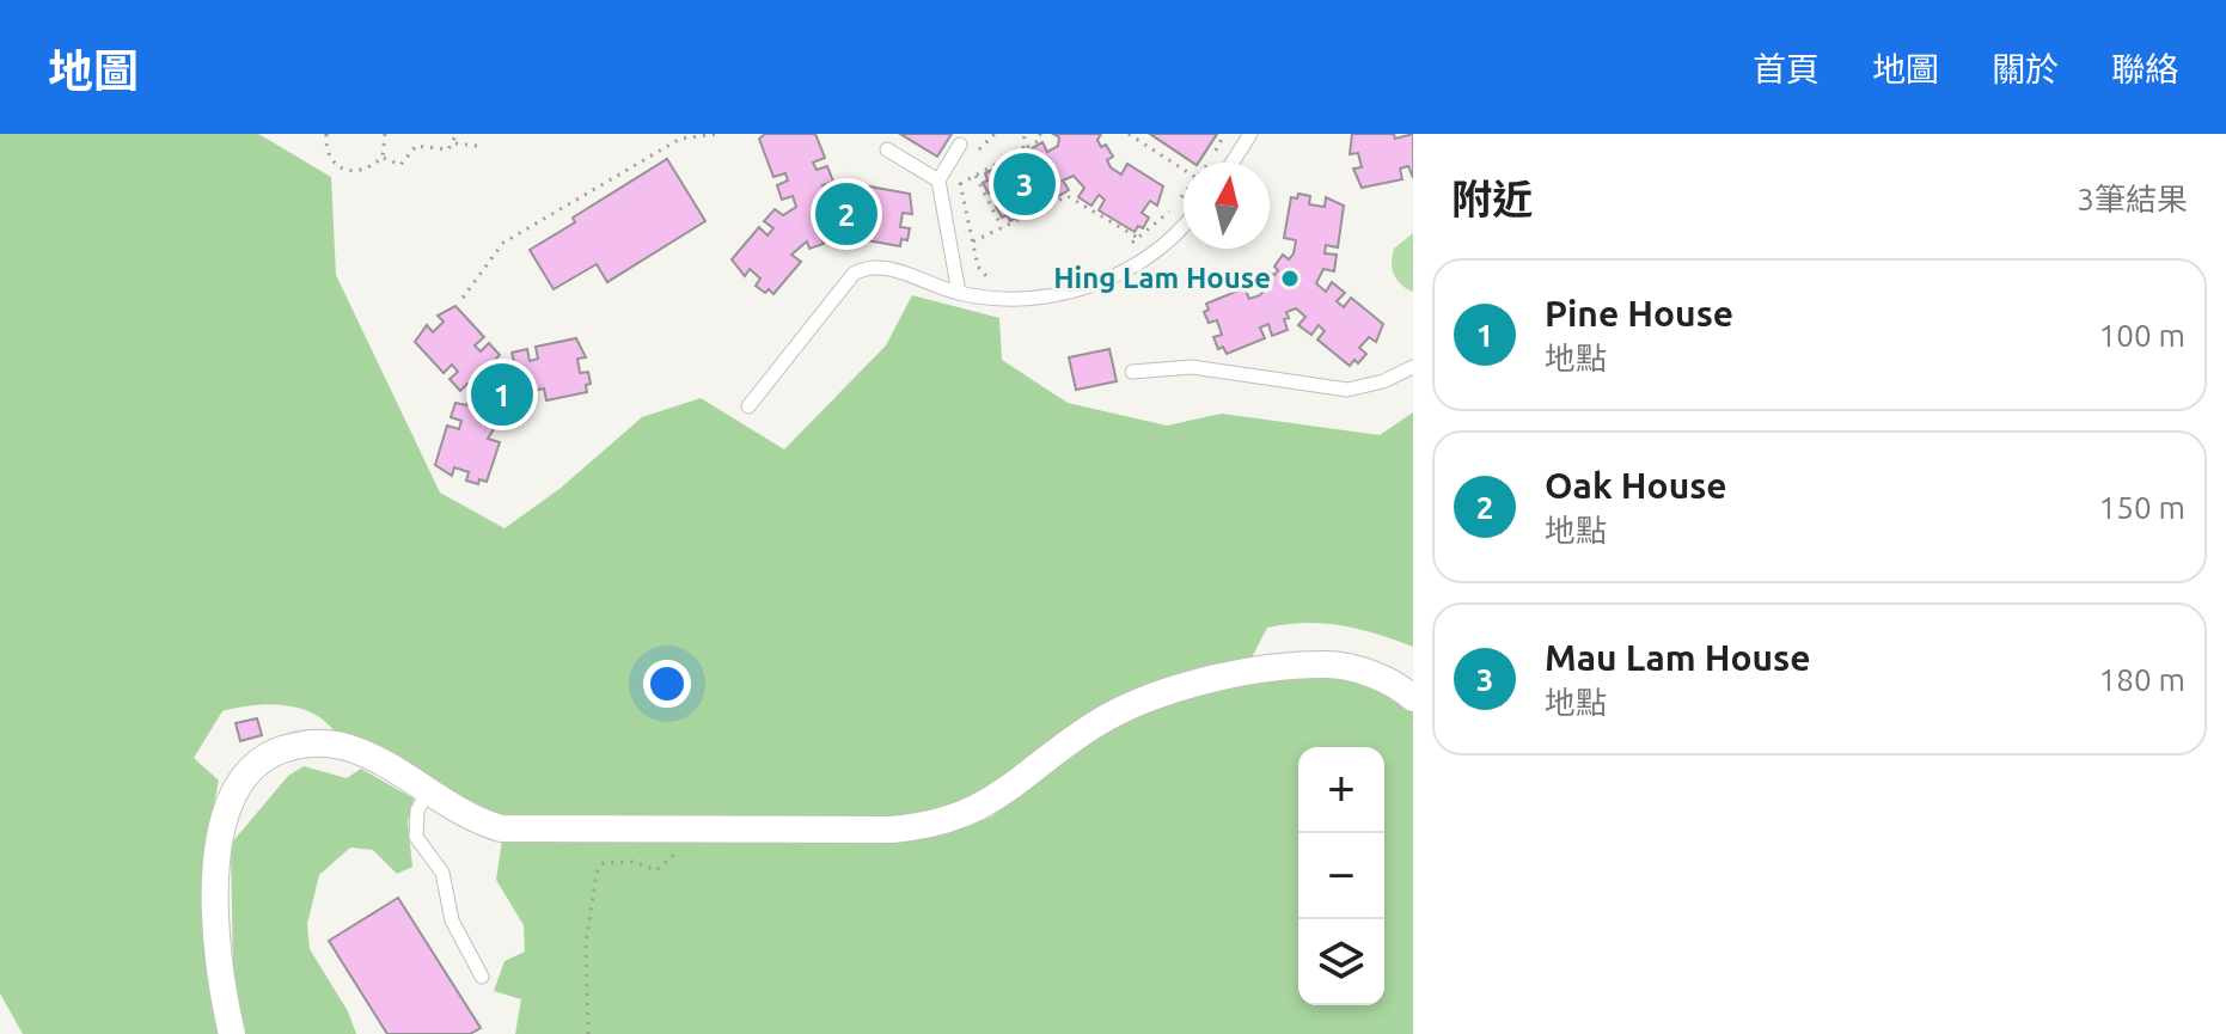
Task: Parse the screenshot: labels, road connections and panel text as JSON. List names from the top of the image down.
{
  "places": ["Hing Lam House"],
  "north": "top",
  "page": {
    "header": "地圖",
    "nav": [
      "首頁",
      "地圖",
      "關於",
      "聯絡"
    ],
    "heading": ["附近", "3筆結果"],
    "pins": ["3", "2", "1"],
    "list": [
      {
        "mark": "1",
        "name": "Pine House",
        "note": "地點",
        "value": "100 m"
      },
      {
        "mark": "2",
        "name": "Oak House",
        "note": "地點",
        "value": "150 m"
      },
      {
        "mark": "3",
        "name": "Mau Lam House",
        "note": "地點",
        "value": "180 m"
      }
    ],
    "map_buttons": ["+", "−"]
  }
}
